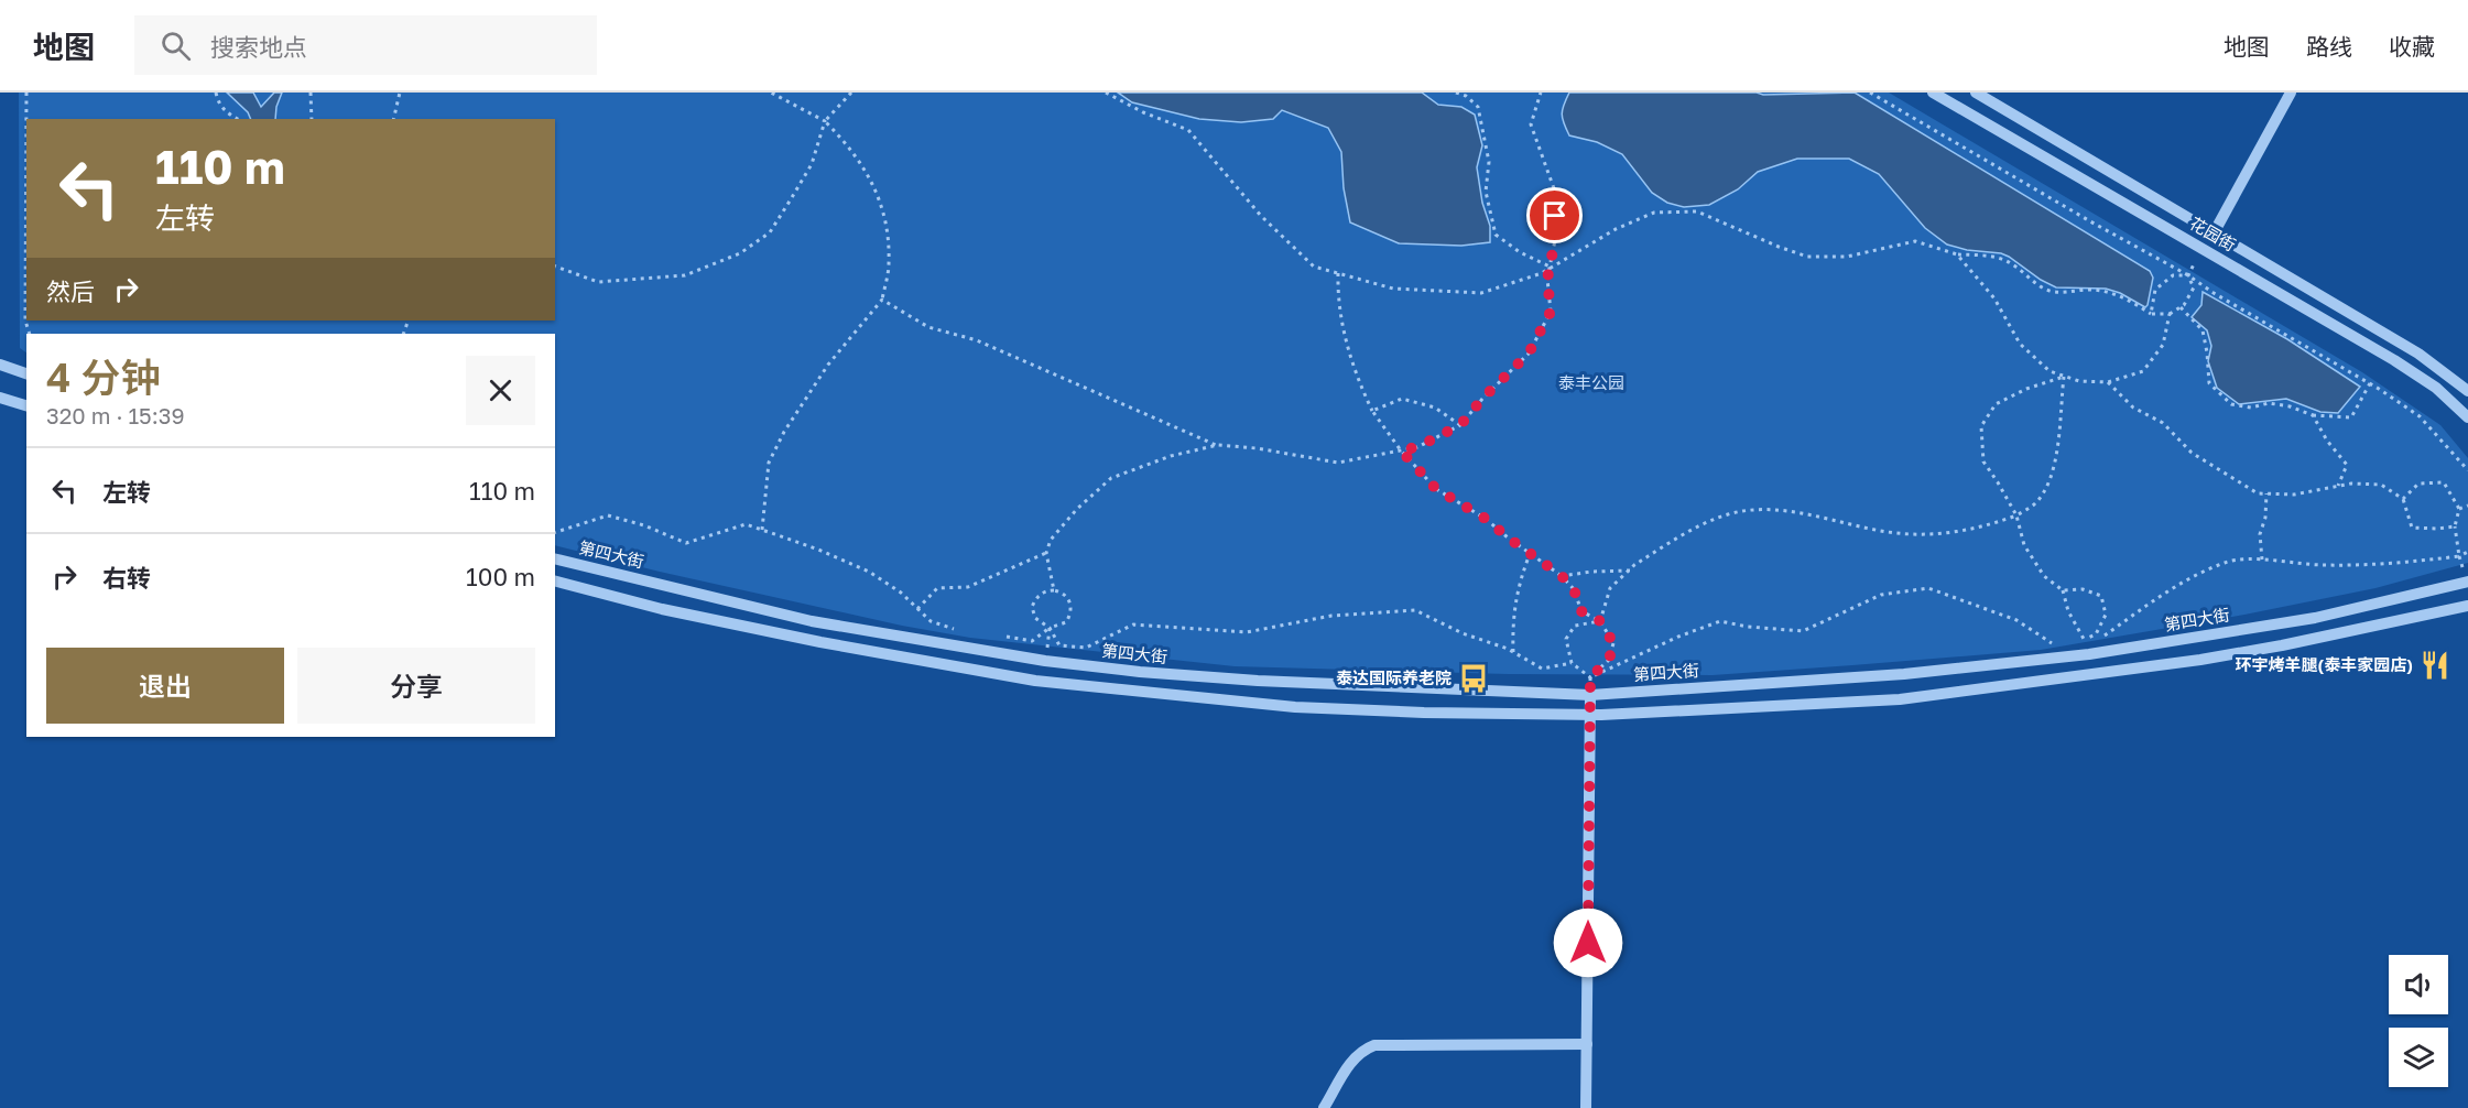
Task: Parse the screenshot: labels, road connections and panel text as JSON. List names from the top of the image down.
{
  "streets": {
    "street": ["花园街", "第四大街"]
  },
  "parks": ["泰丰公园"],
  "places": {
    "restaurant": ["环宇烤羊腿(泰丰家园店)"],
    "bus stop": ["泰达国际养老院"]
  },
  "page": {
    "header": "地图",
    "search": "搜索地点",
    "nav": ["地图", "路线", "收藏"],
    "turn": ["110 m", "左转"],
    "then": "然后",
    "heading": ["4 分钟", "320 m · 15:39"],
    "list": [
      {
        "name": "左转",
        "value": "110 m"
      },
      {
        "name": "右转",
        "value": "100 m"
      }
    ],
    "buttons": ["退出", "分享"]
  }
}
